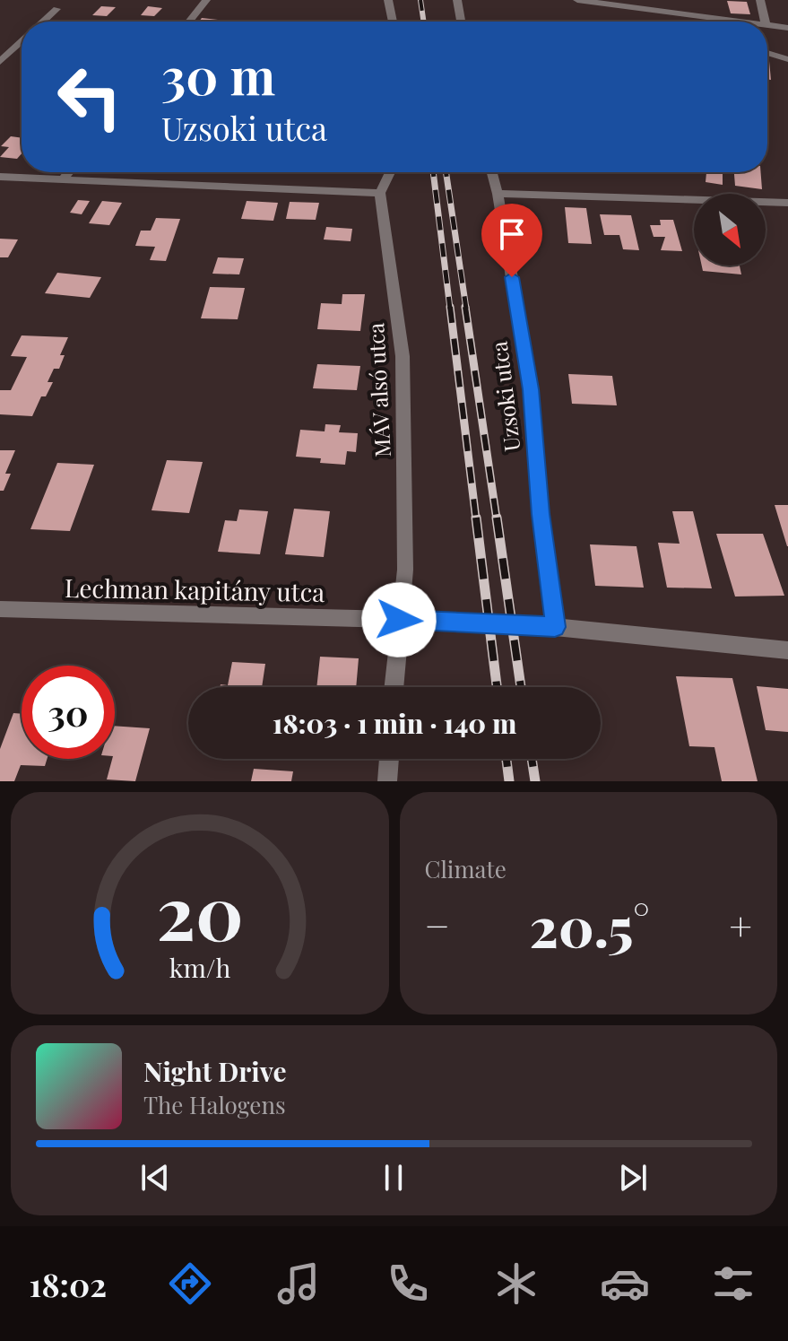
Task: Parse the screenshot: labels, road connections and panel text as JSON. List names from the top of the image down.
{
  "streets": {
    "street": ["MÁV alsó utca", "Uzsoki utca", "Lechman kapitány utca"]
  },
  "crossings": [
    ["MÁV alsó utca", "Lechman kapitány utca"],
    ["Uzsoki utca", "Lechman kapitány utca"]
  ],
  "north": "bottom right",
  "page": {
    "turn": ["30 m", "Uzsoki utca"],
    "limit": "30",
    "trip": "18:03 · 1 min · 140 m",
    "tile": "Climate",
    "heat": ["−", "20.5°", "+"],
    "song": ["Night Drive", "The Halogens"],
    "tabs": "18:02",
    "gauge": ["20", "km/h"]
  }
}
